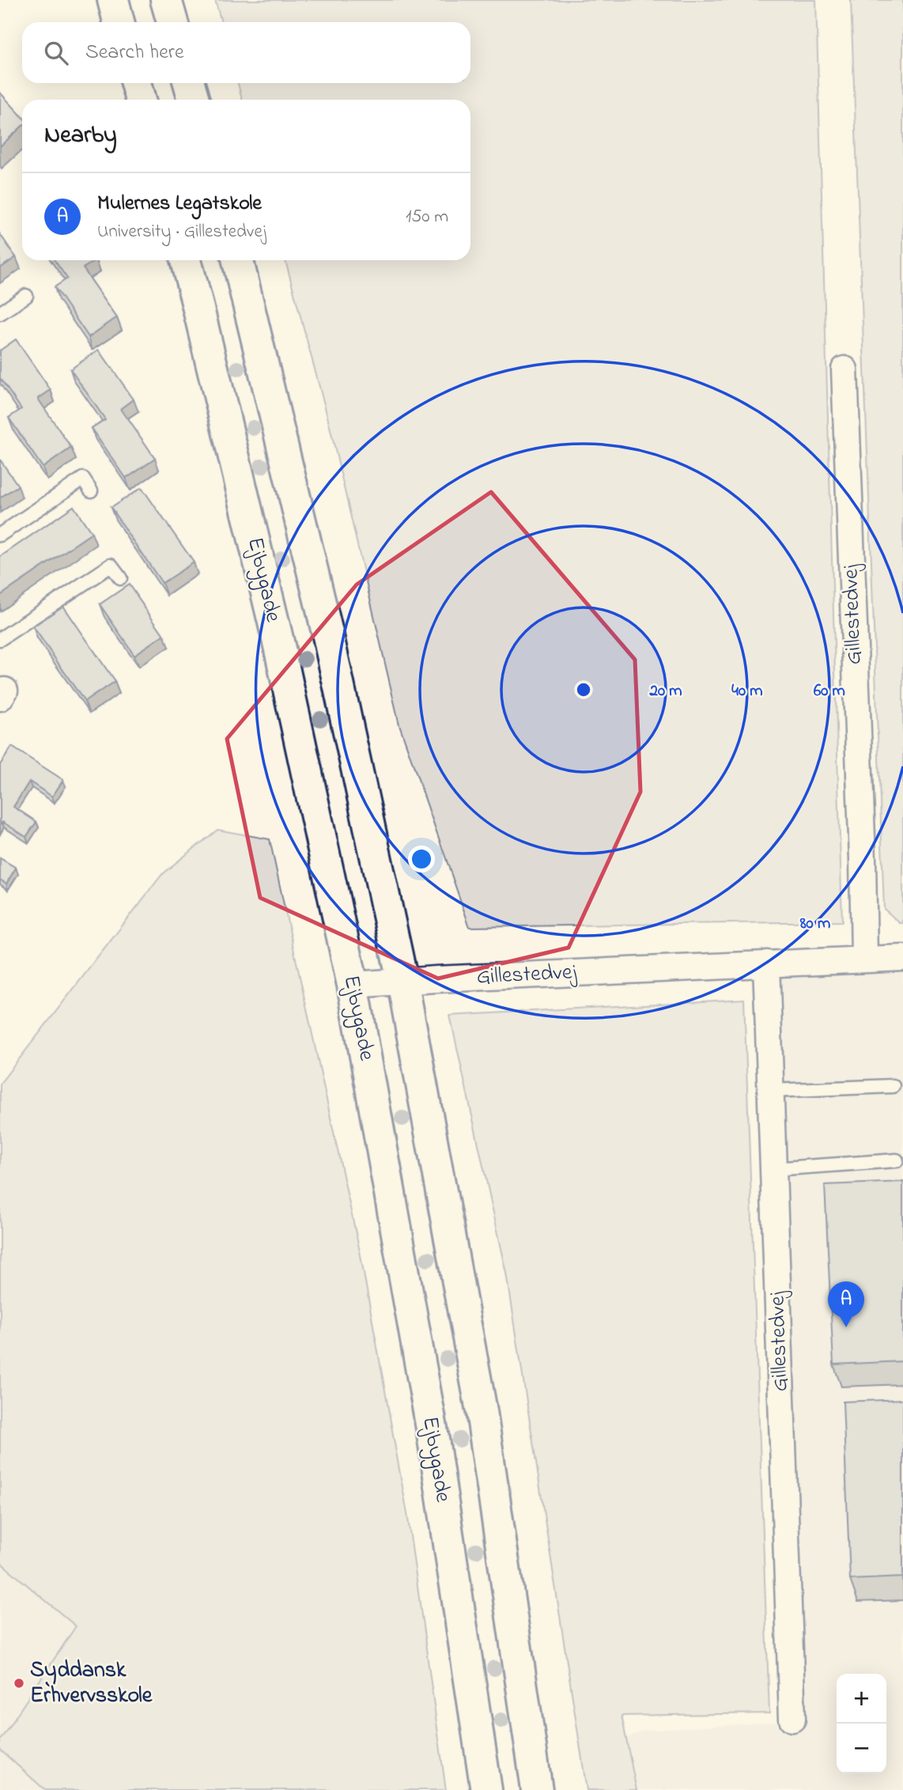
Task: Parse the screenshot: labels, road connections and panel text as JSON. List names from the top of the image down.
{
  "streets": {
    "main road": ["Ejbygade"],
    "street": ["Gillestedvej"]
  },
  "crossings": [
    ["Ejbygade", "Gillestedvej"]
  ],
  "places": ["Syddansk Erhvervsskole"],
  "page": {
    "search": "Search here",
    "heading": "Nearby",
    "list": [
      {
        "mark": "A",
        "name": "Mulernes Legatskole",
        "note": "University · Gillestedvej",
        "value": "150 m"
      }
    ],
    "pins": "A",
    "map_buttons": ["+", "−"]
  },
  "rings": [
    "20 m",
    "40 m",
    "60 m",
    "80 m"
  ]
}
